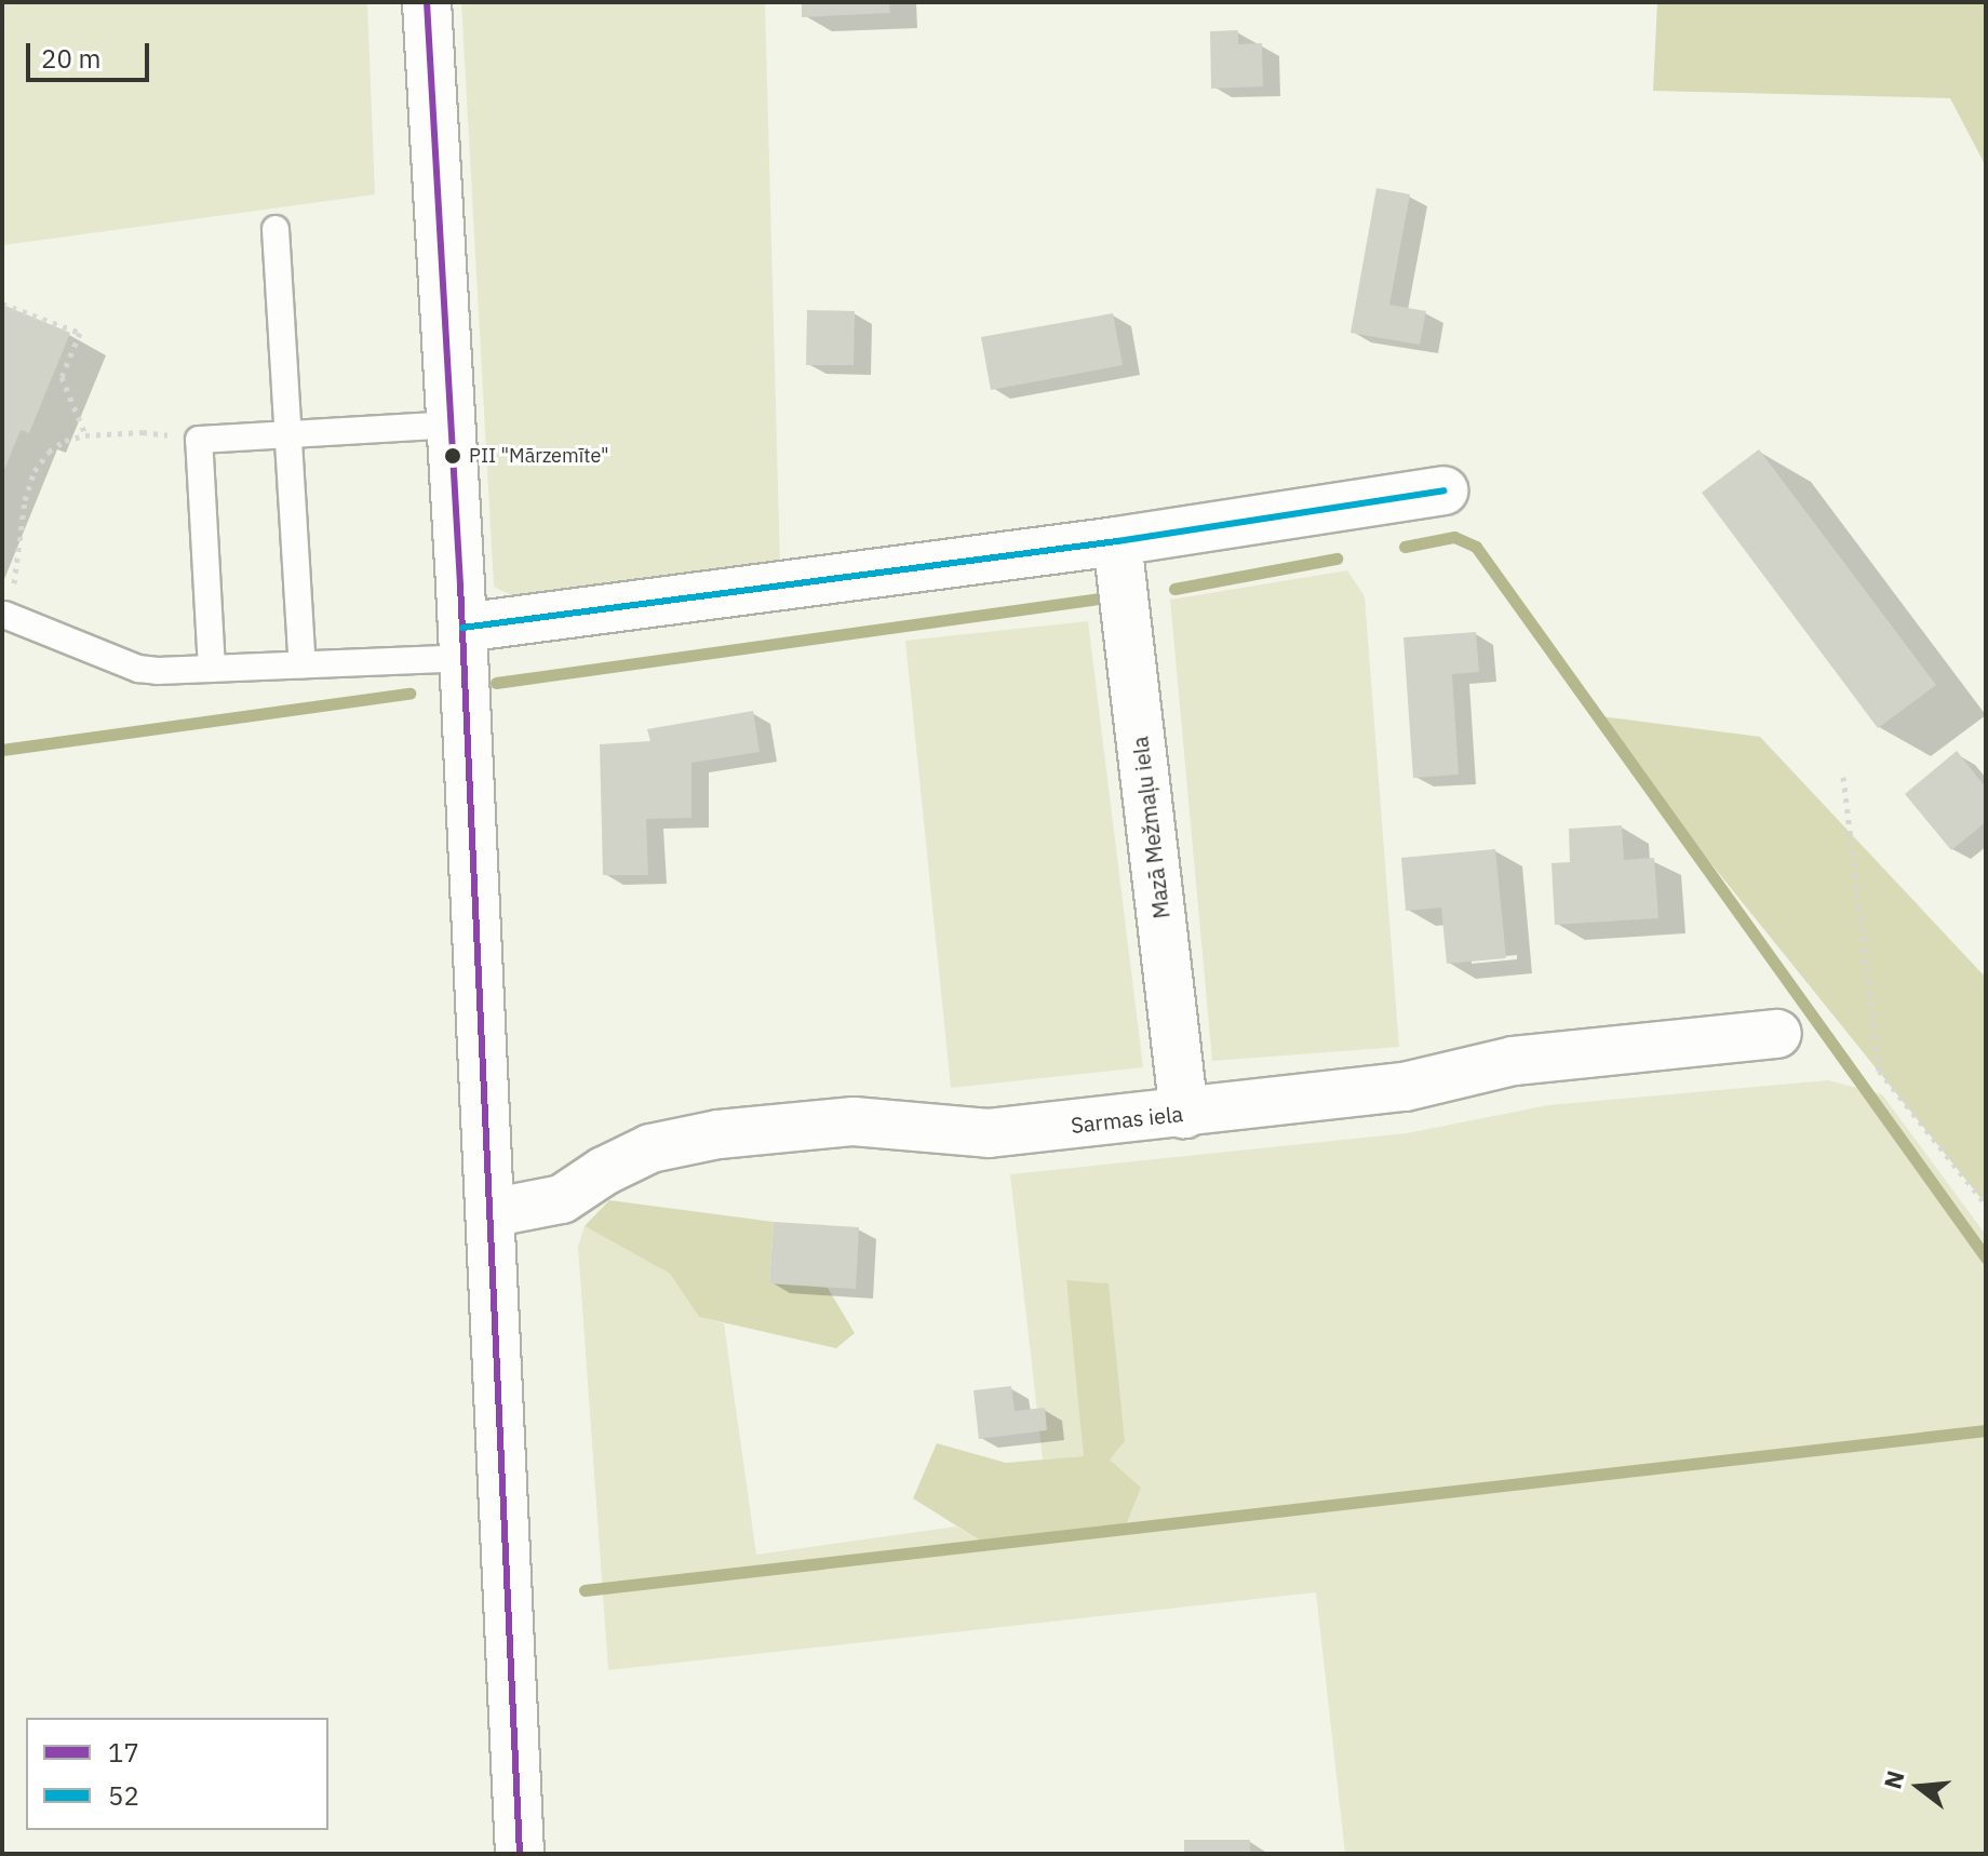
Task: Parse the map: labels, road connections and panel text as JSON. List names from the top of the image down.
{
  "streets": {
    "street": ["Mazā Mežmaļu iela", "Sarmas iela"]
  },
  "crossings": [
    ["Mazā Mežmaļu iela", "Sarmas iela"]
  ],
  "places": ["PII \"Mārzemīte\""],
  "lines": ["transit line 17", "transit line 52"],
  "legend": ["17", "52"],
  "scale_bar": "20 m",
  "north": "left"
}
